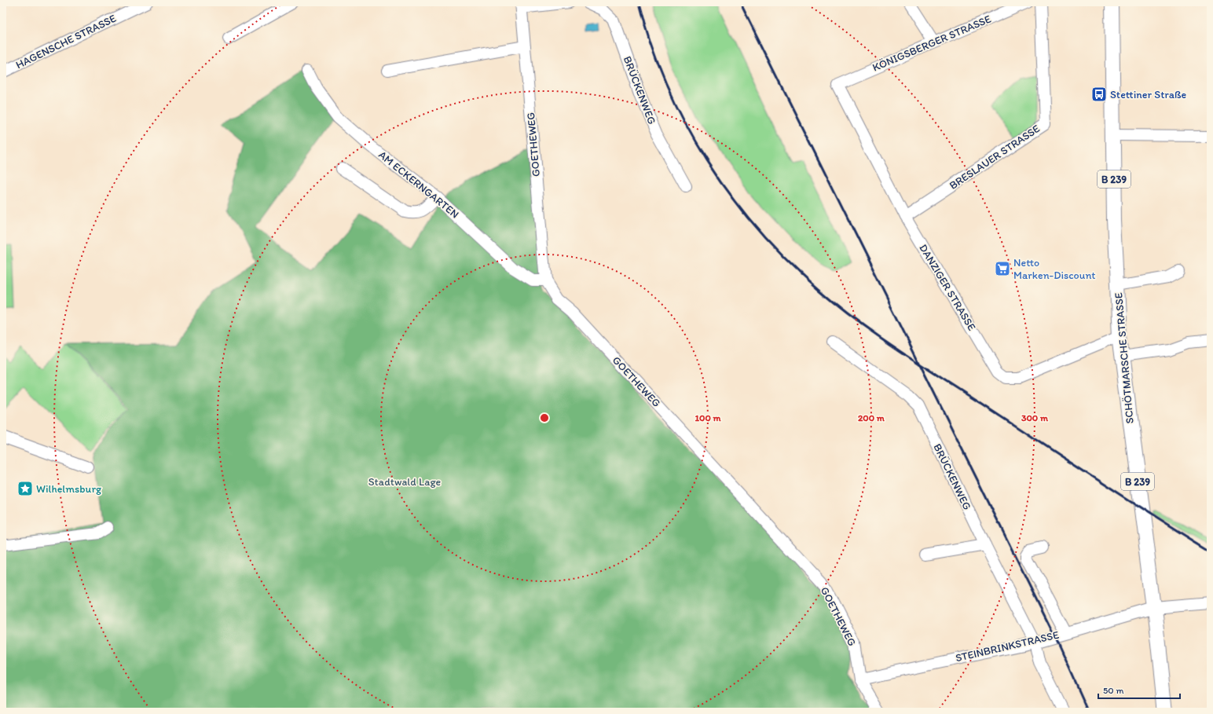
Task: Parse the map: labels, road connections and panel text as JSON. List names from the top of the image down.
{
  "streets": {
    "main road": ["B 239", "SCHÖTMARSCHE STRASSE"],
    "street": [
      "HAGENSCHE STRASSE",
      "KÖNIGSBERGER STRASSE",
      "BRÜCKENWEG",
      "GOETHEWEG",
      "BRESLAUER STRASSE",
      "AM ECKERNGARTEN",
      "DANZIGER STRASSE",
      "STEINBRINKSTRASSE"
    ]
  },
  "crossings": [
    ["KÖNIGSBERGER STRASSE", "DANZIGER STRASSE"],
    ["BRÜCKENWEG", "STEINBRINKSTRASSE"],
    ["GOETHEWEG", "AM ECKERNGARTEN"],
    ["GOETHEWEG", "STEINBRINKSTRASSE"],
    ["BRESLAUER STRASSE", "DANZIGER STRASSE"],
    ["DANZIGER STRASSE", "SCHÖTMARSCHE STRASSE"],
    ["SCHÖTMARSCHE STRASSE", "STEINBRINKSTRASSE"]
  ],
  "parks": ["Stadtwald Lage"],
  "places": {
    "bus stop": ["Stettiner Straße"],
    "supermarket": ["Netto Marken-Discount"],
    "place": ["Wilhelmsburg"]
  },
  "scale_bar": "50 m",
  "rings": ["100 m", "200 m", "300 m"]
}
